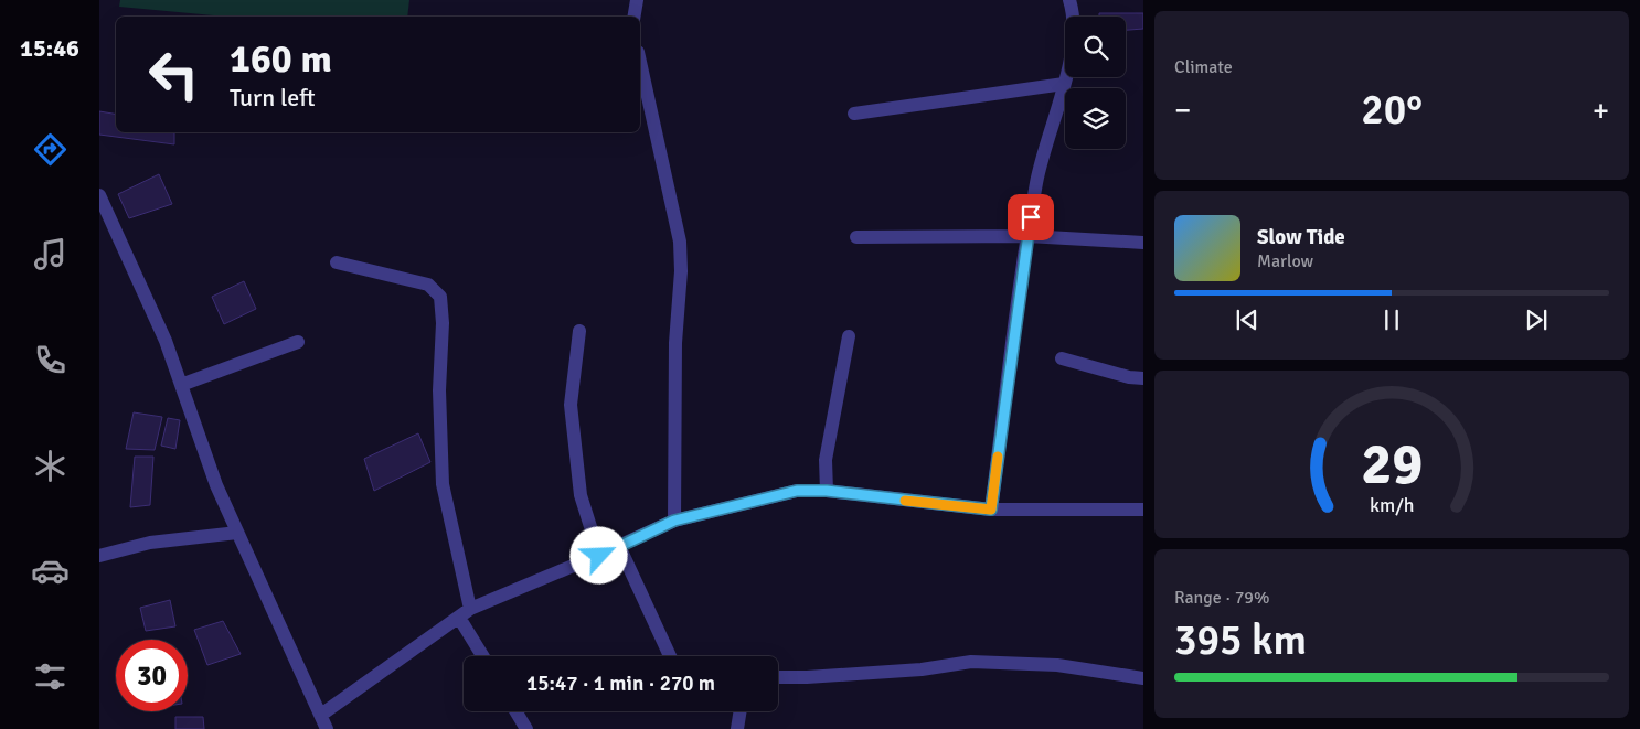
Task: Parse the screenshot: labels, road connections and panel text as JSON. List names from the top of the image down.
{
  "page": {
    "tabs": "15:46",
    "tile": [
      "Climate",
      ["Range · 79%", "395 km"]
    ],
    "turn": ["160 m", "Turn left"],
    "heat": ["−", "20°", "+"],
    "song": ["Slow Tide", "Marlow"],
    "limit": "30",
    "trip": "15:47 · 1 min · 270 m",
    "gauge": ["29", "km/h"]
  }
}
